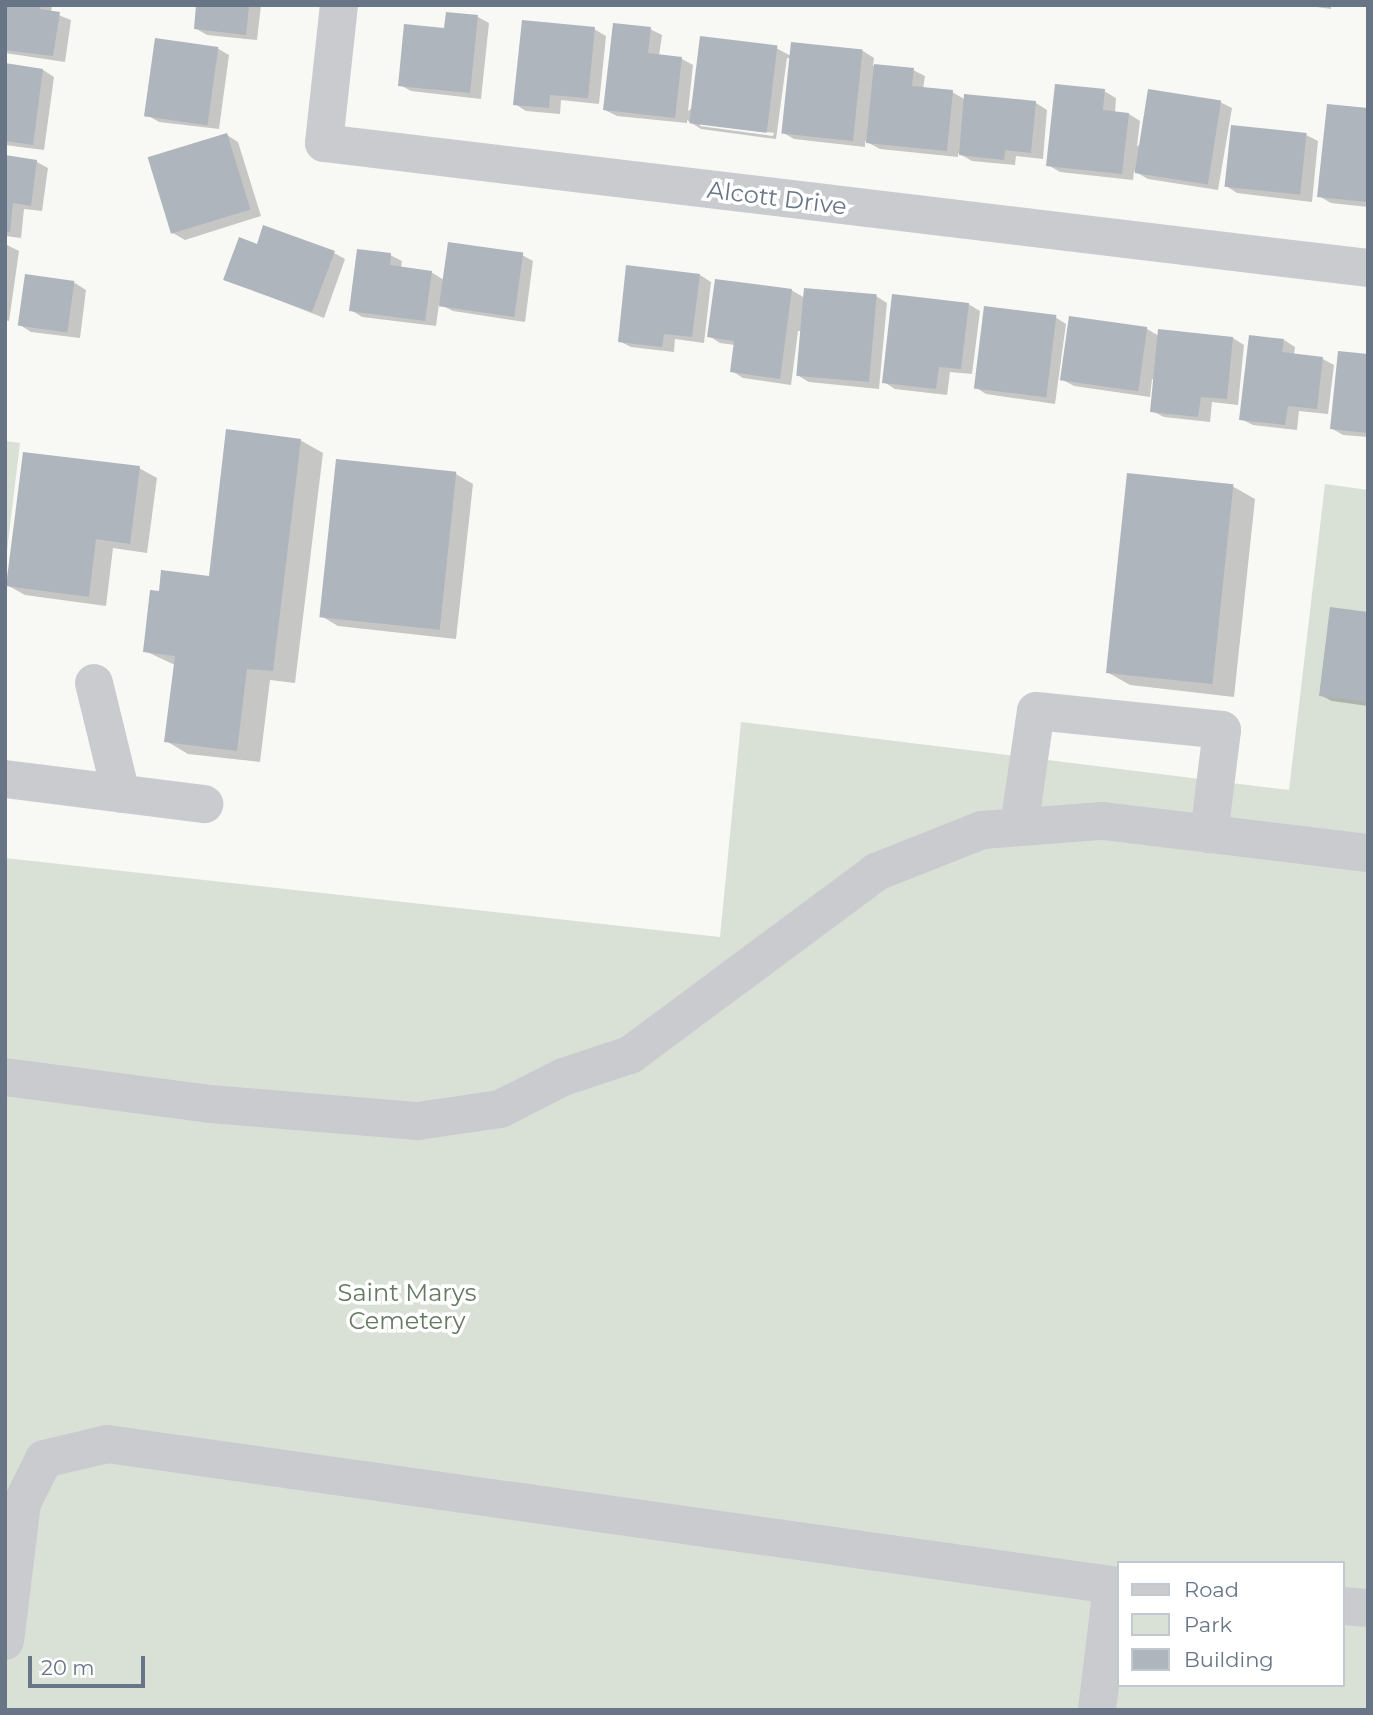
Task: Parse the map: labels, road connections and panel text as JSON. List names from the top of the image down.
{
  "streets": {
    "street": ["Alcott Drive"]
  },
  "parks": ["Saint Marys Cemetery"],
  "legend": ["Road", "Park", "Building"],
  "scale_bar": "20 m"
}
